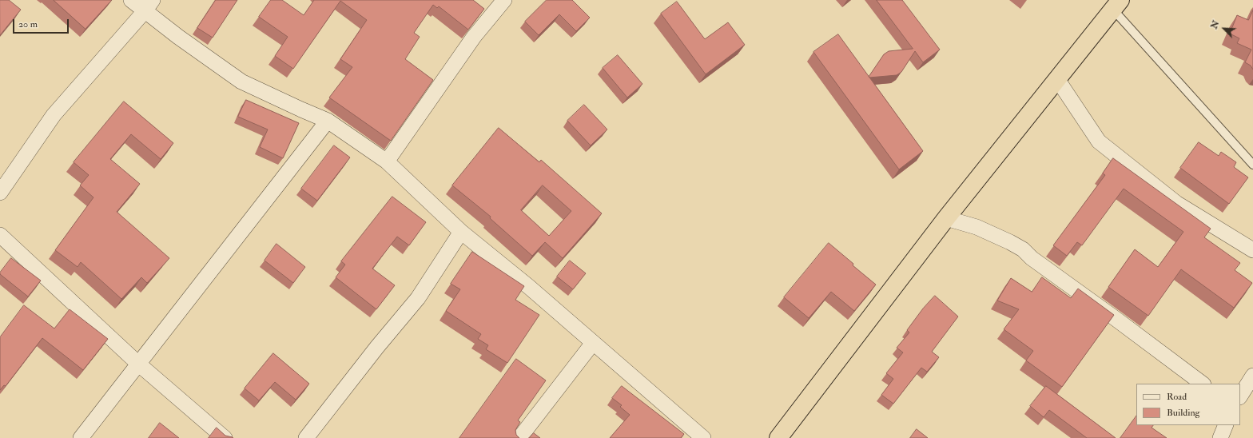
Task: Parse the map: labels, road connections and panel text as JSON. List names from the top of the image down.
{
  "legend": ["Road", "Building"],
  "scale_bar": "20 m",
  "north": "top left"
}
